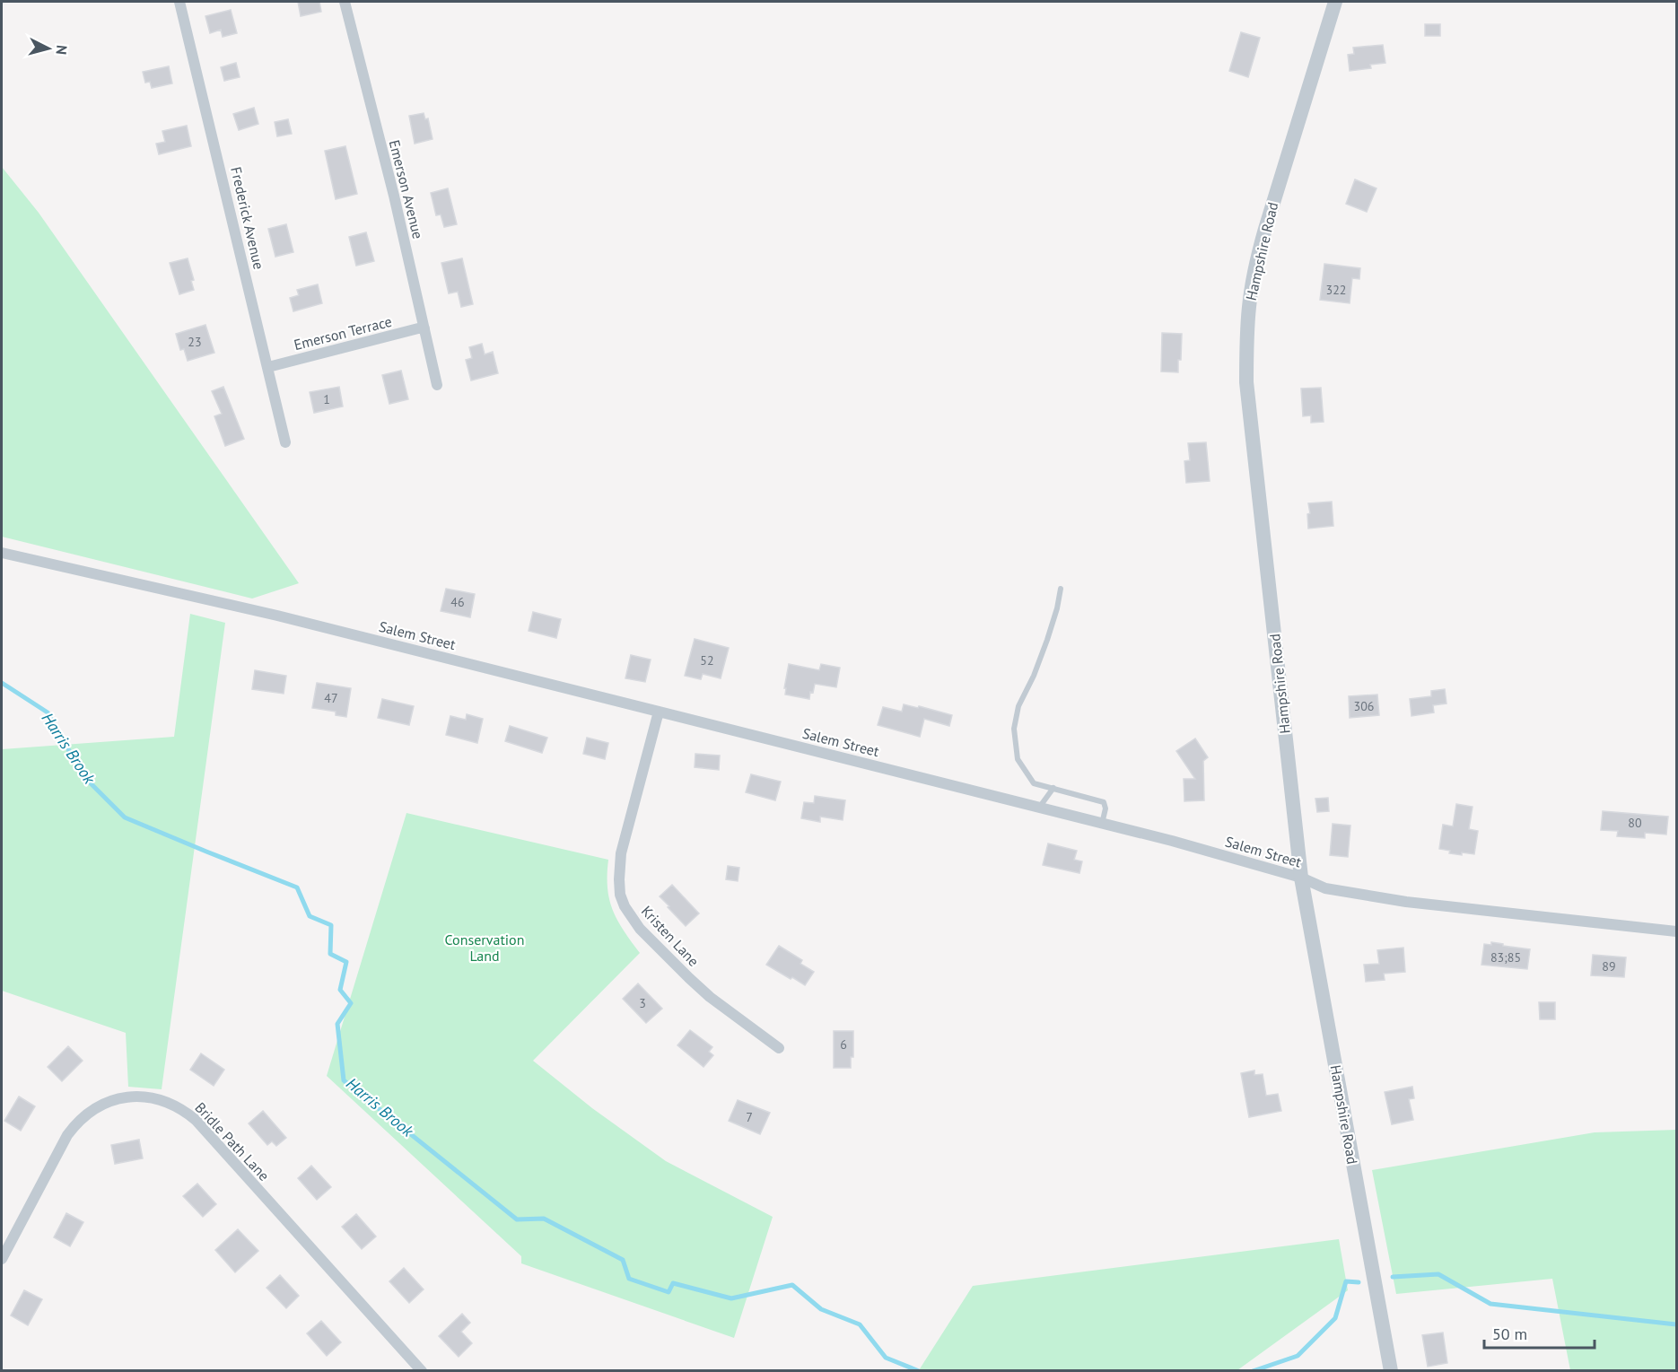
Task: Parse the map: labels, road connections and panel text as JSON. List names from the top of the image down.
{
  "streets": {
    "street": [
      "Emerson Avenue",
      "Frederick Avenue",
      "Hampshire Road",
      "Emerson Terrace",
      "Salem Street",
      "Kristen Lane",
      "Bridle Path Lane"
    ]
  },
  "crossings": [
    ["Emerson Avenue", "Emerson Terrace"],
    ["Frederick Avenue", "Emerson Terrace"],
    ["Hampshire Road", "Salem Street"],
    ["Salem Street", "Kristen Lane"]
  ],
  "water": ["Harris Brook"],
  "parks": ["Conservation Land"],
  "house_numbers": [
    "322",
    "23",
    "1",
    "46",
    "52",
    "47",
    "306",
    "80",
    "83;85",
    "89",
    "3",
    "6",
    "7"
  ],
  "scale_bar": "50 m",
  "north": "right"
}
